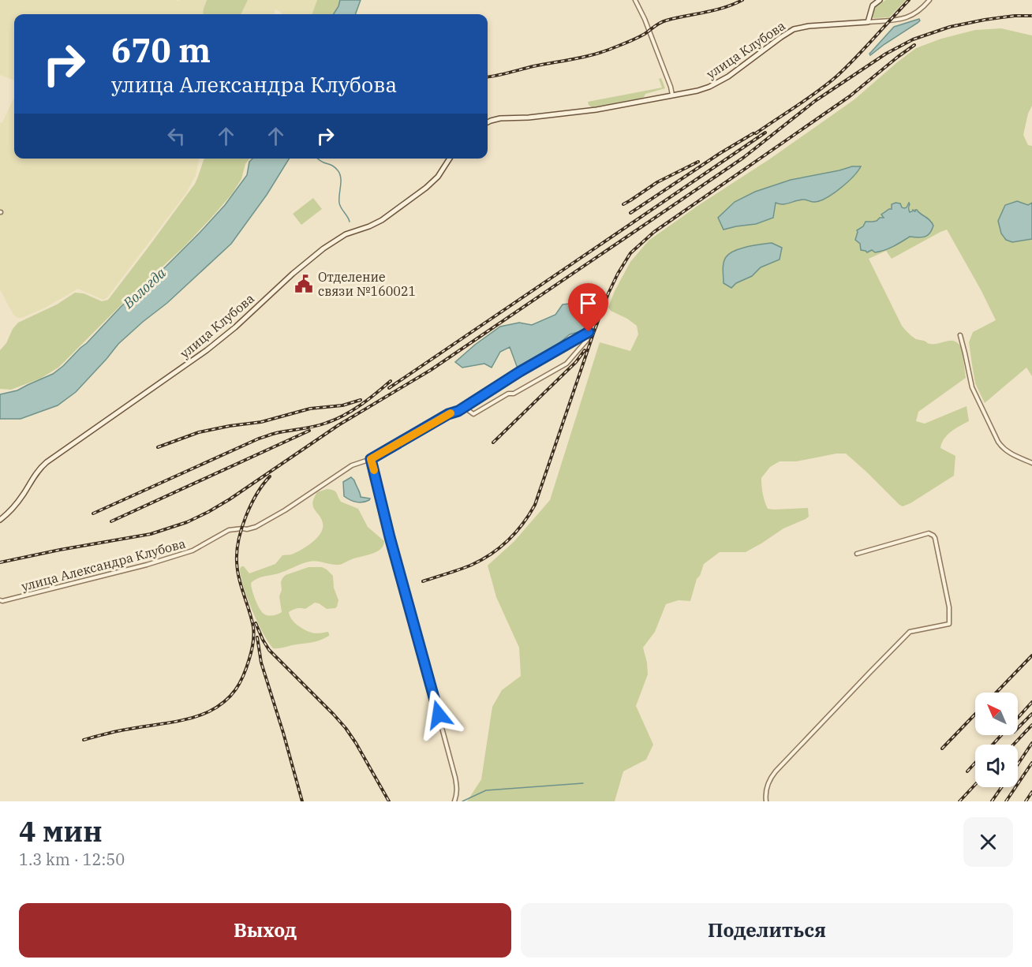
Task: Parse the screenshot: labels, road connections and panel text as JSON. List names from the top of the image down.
{
  "streets": {
    "main road": ["улица Клубова"],
    "street": ["улица Александра Клубова"]
  },
  "water": ["Вологда"],
  "places": {
    "public building": ["Отделение связи №160021"]
  },
  "north": "top left",
  "page": {
    "turn": ["670 m", "улица Александра Клубова"],
    "heading": ["4 мин", "1.3 km · 12:50"],
    "buttons": ["Выход", "Поделиться"]
  }
}
